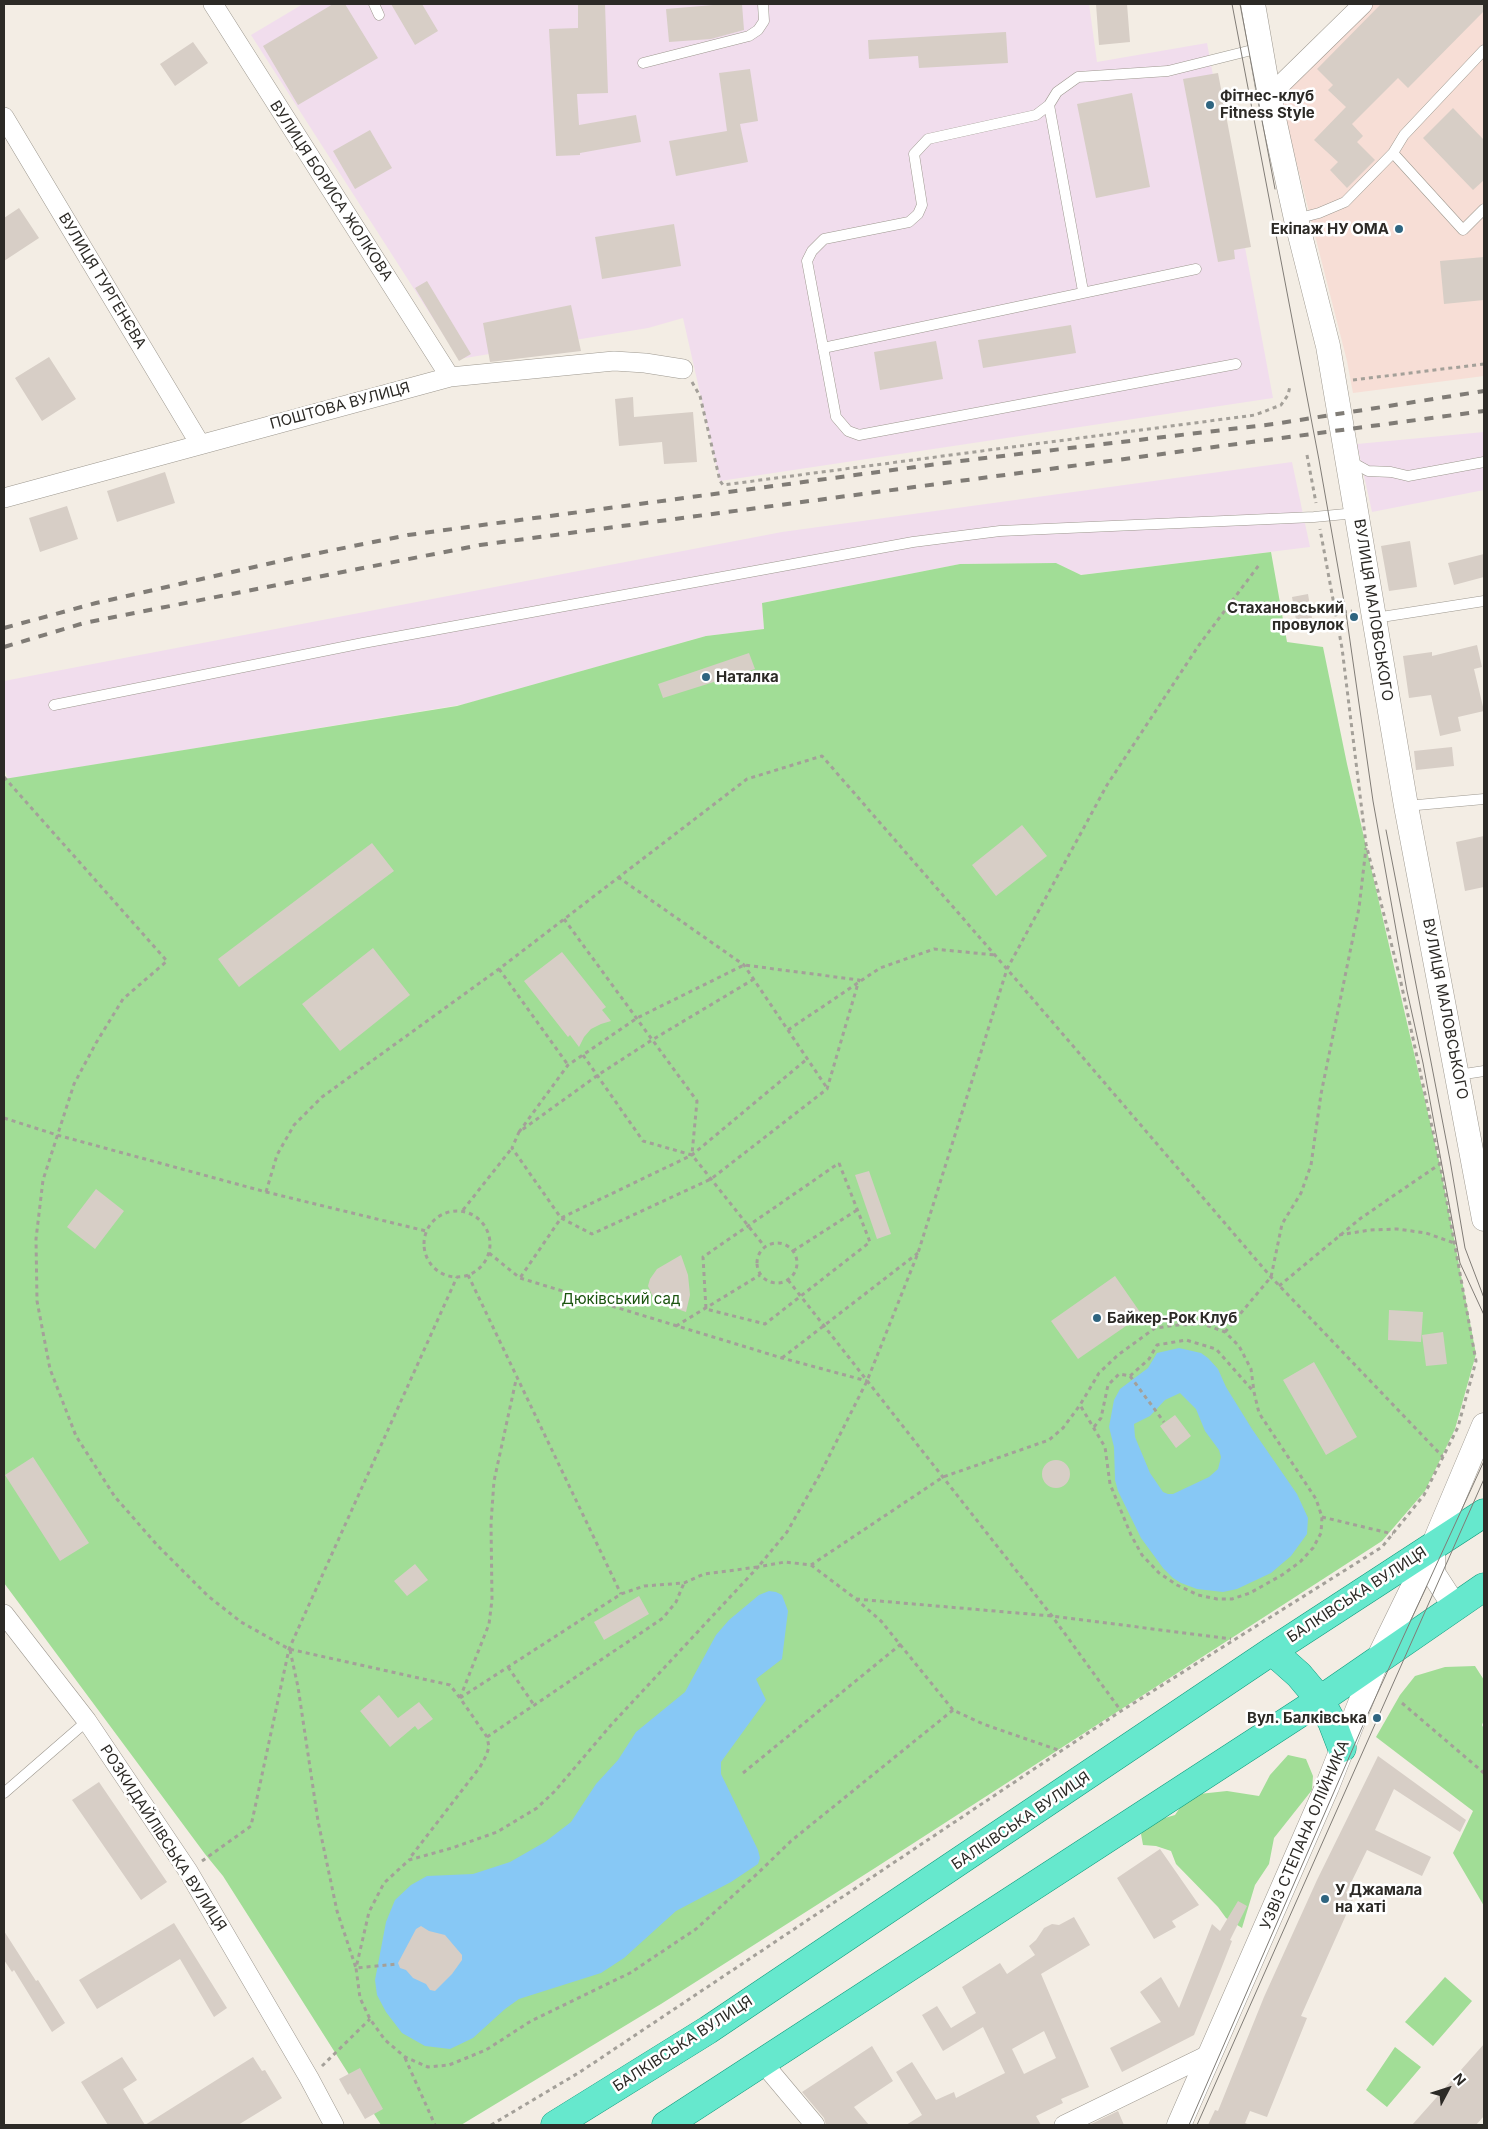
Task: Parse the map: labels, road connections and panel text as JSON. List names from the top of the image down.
{
  "streets": {
    "main road": ["БАЛКІВСЬКА ВУЛИЦЯ"],
    "street": [
      "ВУЛИЦЯ БОРИСА ЖОЛКОВА",
      "ВУЛИЦЯ ТУРГЕНЄВА",
      "ПОШТОВА ВУЛИЦЯ",
      "ВУЛИЦЯ МАЛОВСЬКОГО",
      "УЗВІЗ СТЕПАНА ОЛІЙНИКА",
      "РОЗКИДАЙЛІВСЬКА ВУЛИЦЯ"
    ]
  },
  "crossings": [
    ["ВУЛИЦЯ БОРИСА ЖОЛКОВА", "ПОШТОВА ВУЛИЦЯ"],
    ["ВУЛИЦЯ ТУРГЕНЄВА", "ПОШТОВА ВУЛИЦЯ"],
    ["БАЛКІВСЬКА ВУЛИЦЯ", "УЗВІЗ СТЕПАНА ОЛІЙНИКА"]
  ],
  "parks": ["Дюківський сад"],
  "places": [
    "Фітнес-клуб Fitness Style",
    "Екіпаж НУ ОМА",
    "Стахановський провулок",
    "Наталка",
    "Байкер-Рок Клуб",
    "Вул. Балківська",
    "У Джамала на хаті"
  ],
  "north": "top right"
}
